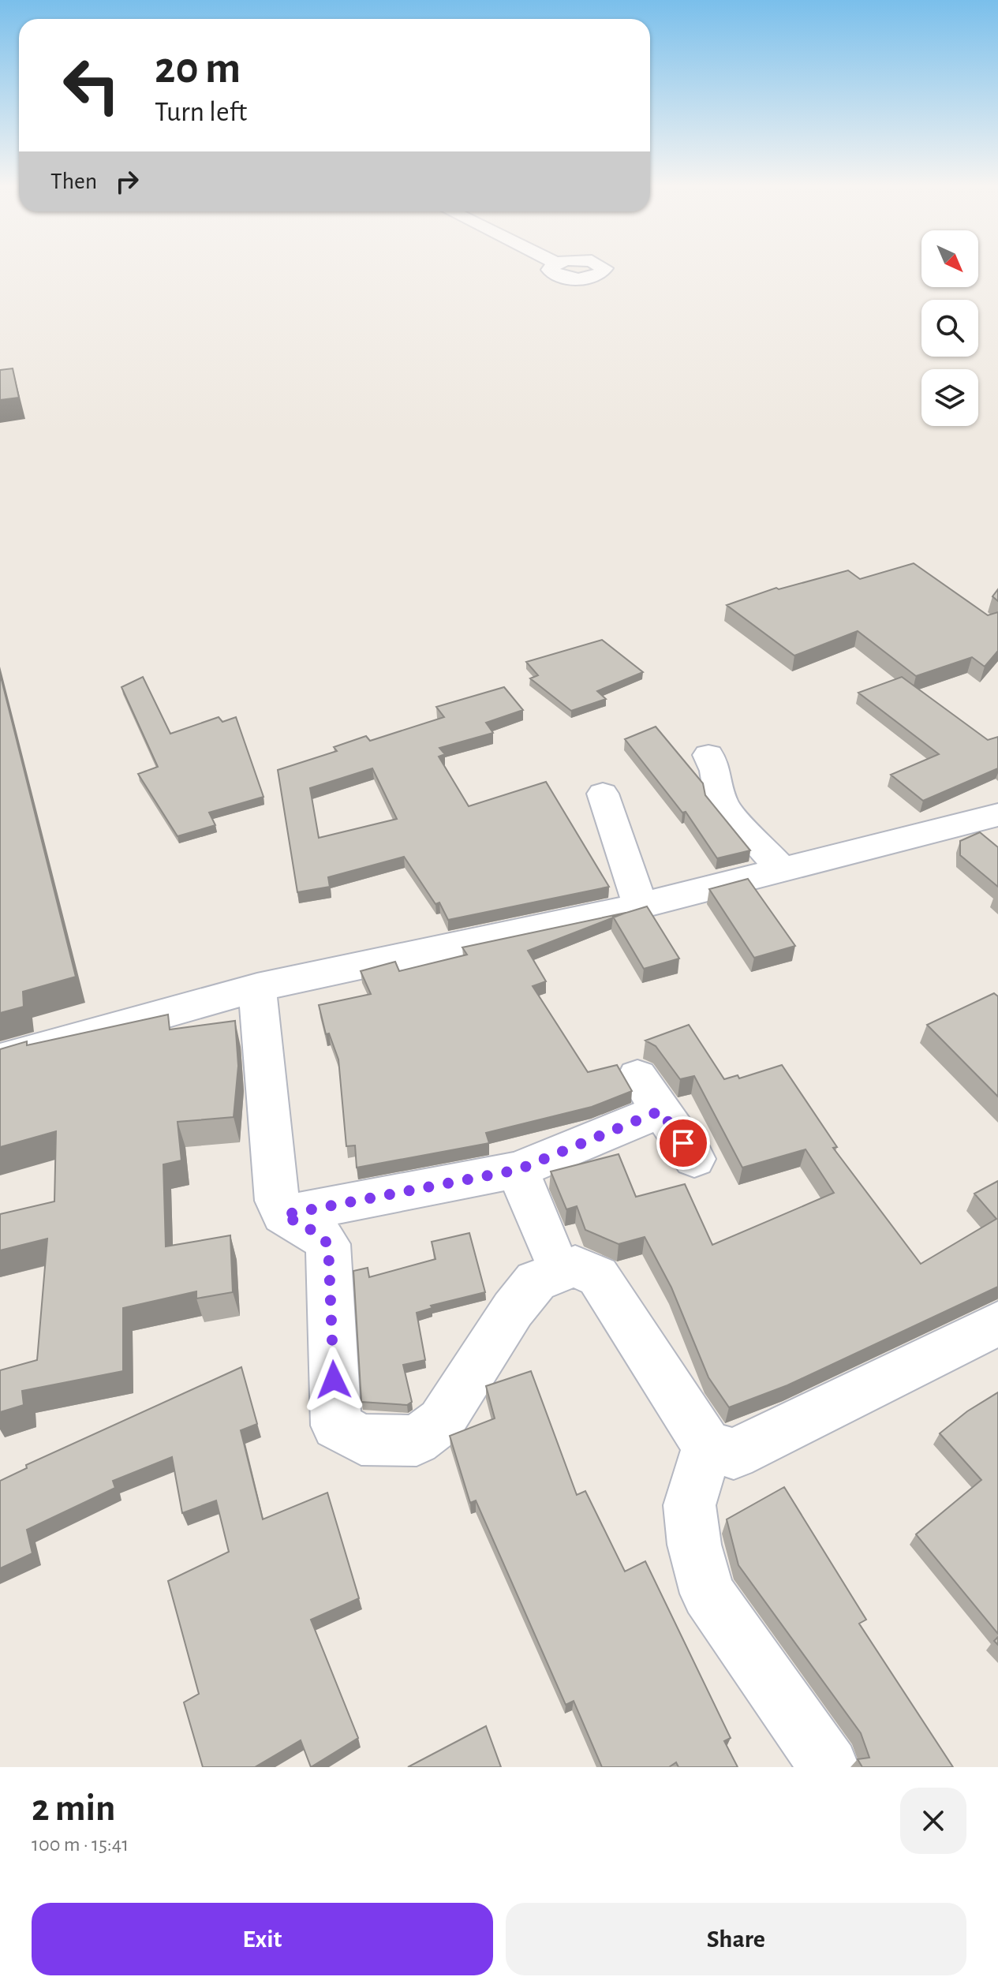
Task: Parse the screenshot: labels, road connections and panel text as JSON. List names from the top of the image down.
{
  "north": "bottom right",
  "page": {
    "turn": ["20 m", "Turn left"],
    "then": "Then",
    "heading": ["2 min", "100 m · 15:41"],
    "buttons": ["Exit", "Share"]
  }
}
